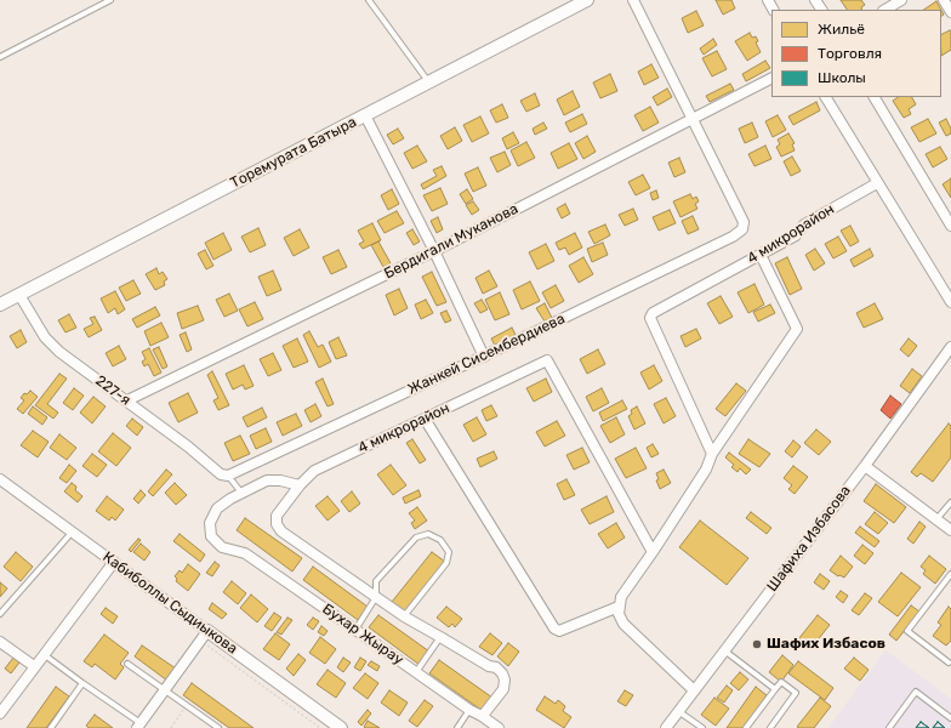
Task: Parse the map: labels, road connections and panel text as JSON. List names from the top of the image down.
{
  "streets": {
    "street": [
      "Торемурата Батыра",
      "4 микрорайон",
      "Бердигали Муканова",
      "Жанкей Сисембердиева",
      "227-я",
      "Шафиха Избасова",
      "Кабиболлы Сыдиыкова",
      "Бухар Жырау"
    ]
  },
  "crossings": [
    ["Торемурата Батыра", "227-я"],
    ["Бердигали Муканова", "Жанкей Сисембердиева"],
    ["Бердигали Муканова", "227-я"],
    ["Жанкей Сисембердиева", "227-я"]
  ],
  "places": ["Шафих Избасов"],
  "legend": ["Жильё", "Торговля", "Школы"]
}
